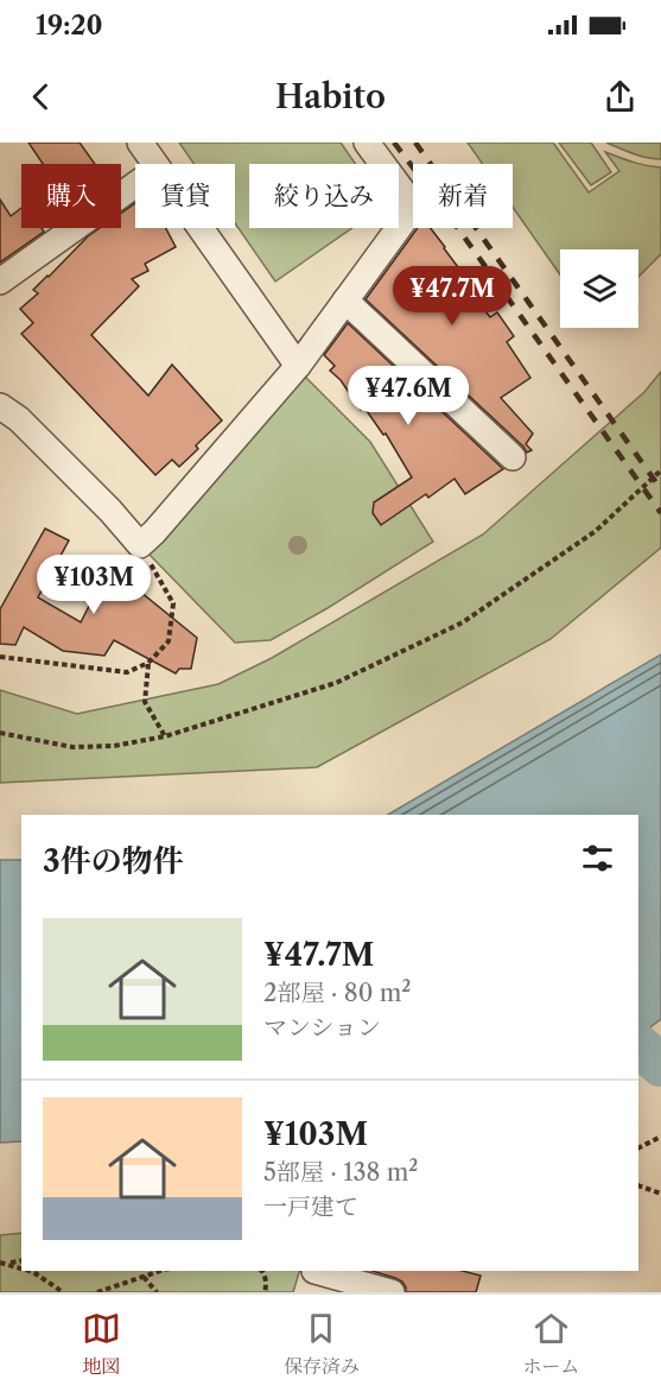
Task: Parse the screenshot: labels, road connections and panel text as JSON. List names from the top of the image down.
{
  "page": {
    "status": "19:20",
    "header": "Habito",
    "chip": [
      "購入",
      "賃貸",
      "絞り込み",
      "新着"
    ],
    "price": ["¥47.7M", "¥47.6M", "¥103M"],
    "heading": "3件の物件",
    "list": [
      {
        "name": "¥47.7M",
        "note": "2部屋 · 80 m² · マンション"
      },
      {
        "name": "¥103M",
        "note": "5部屋 · 138 m² · 一戸建て"
      }
    ],
    "tabs": ["地図", "保存済み", "ホーム"]
  }
}
